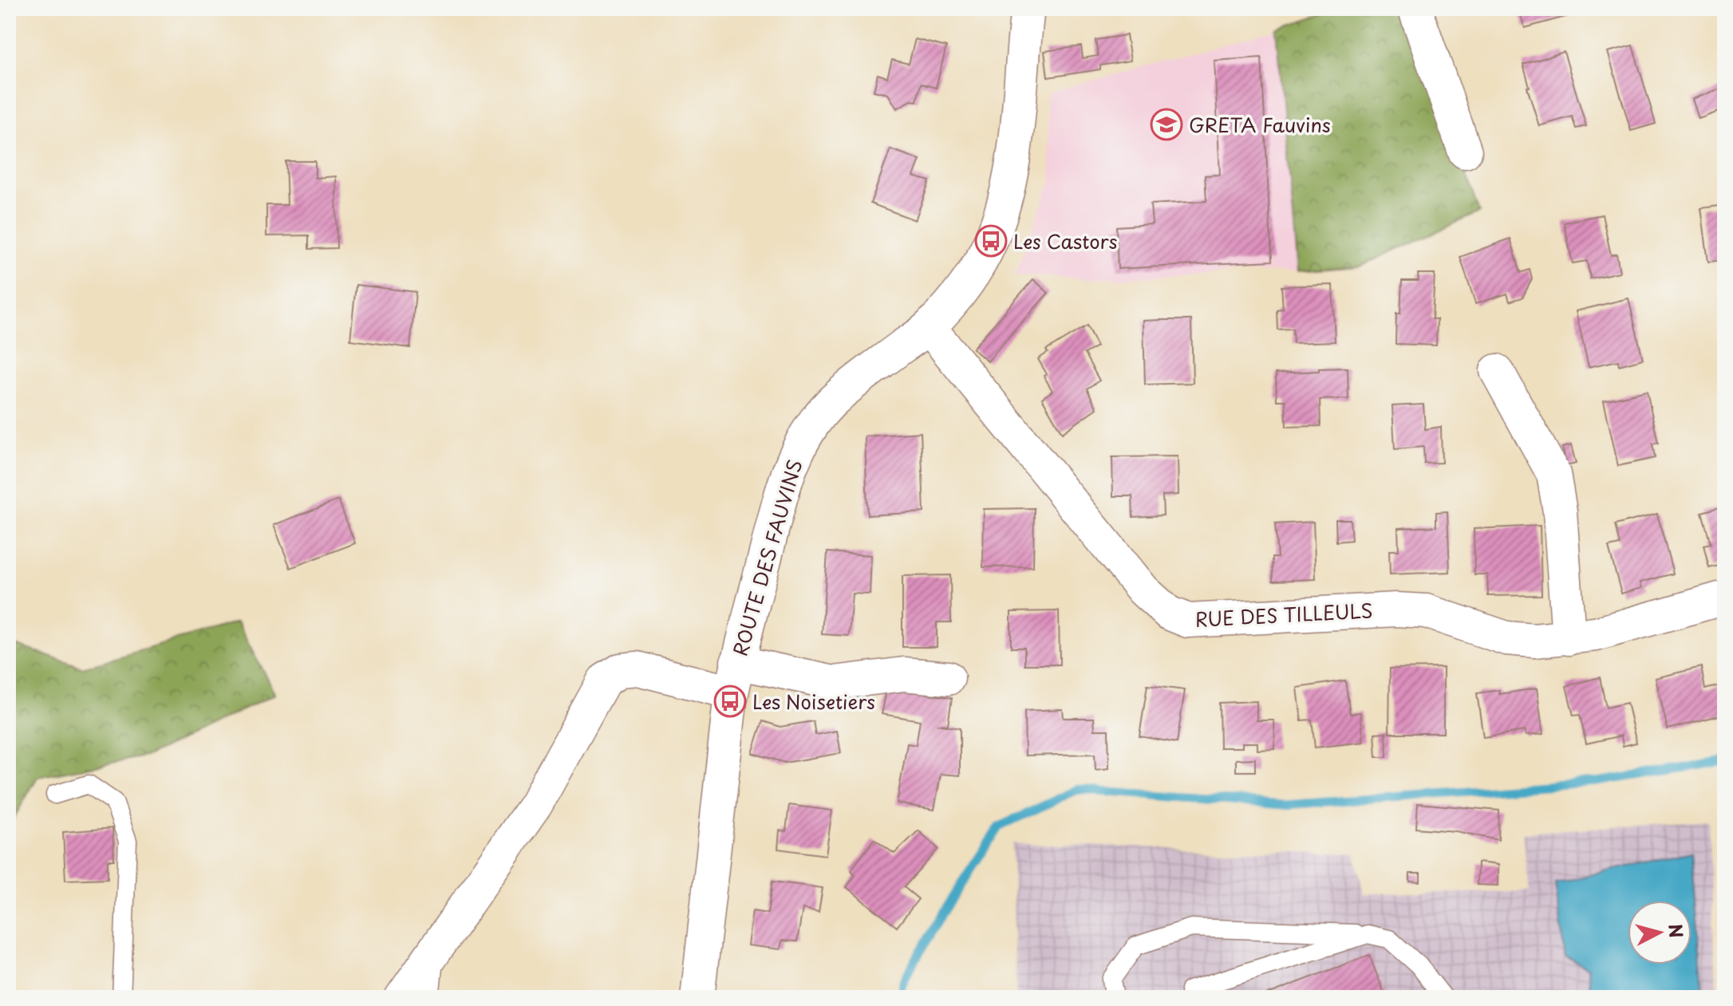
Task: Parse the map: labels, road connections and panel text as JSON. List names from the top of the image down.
{
  "streets": {
    "street": ["ROUTE DES FAUVINS", "RUE DES TILLEULS"]
  },
  "crossings": [
    ["ROUTE DES FAUVINS", "RUE DES TILLEULS"]
  ],
  "places": {
    "school or university": ["GRETA Fauvins"],
    "bus stop": ["Les Castors", "Les Noisetiers"]
  },
  "north": "right"
}
